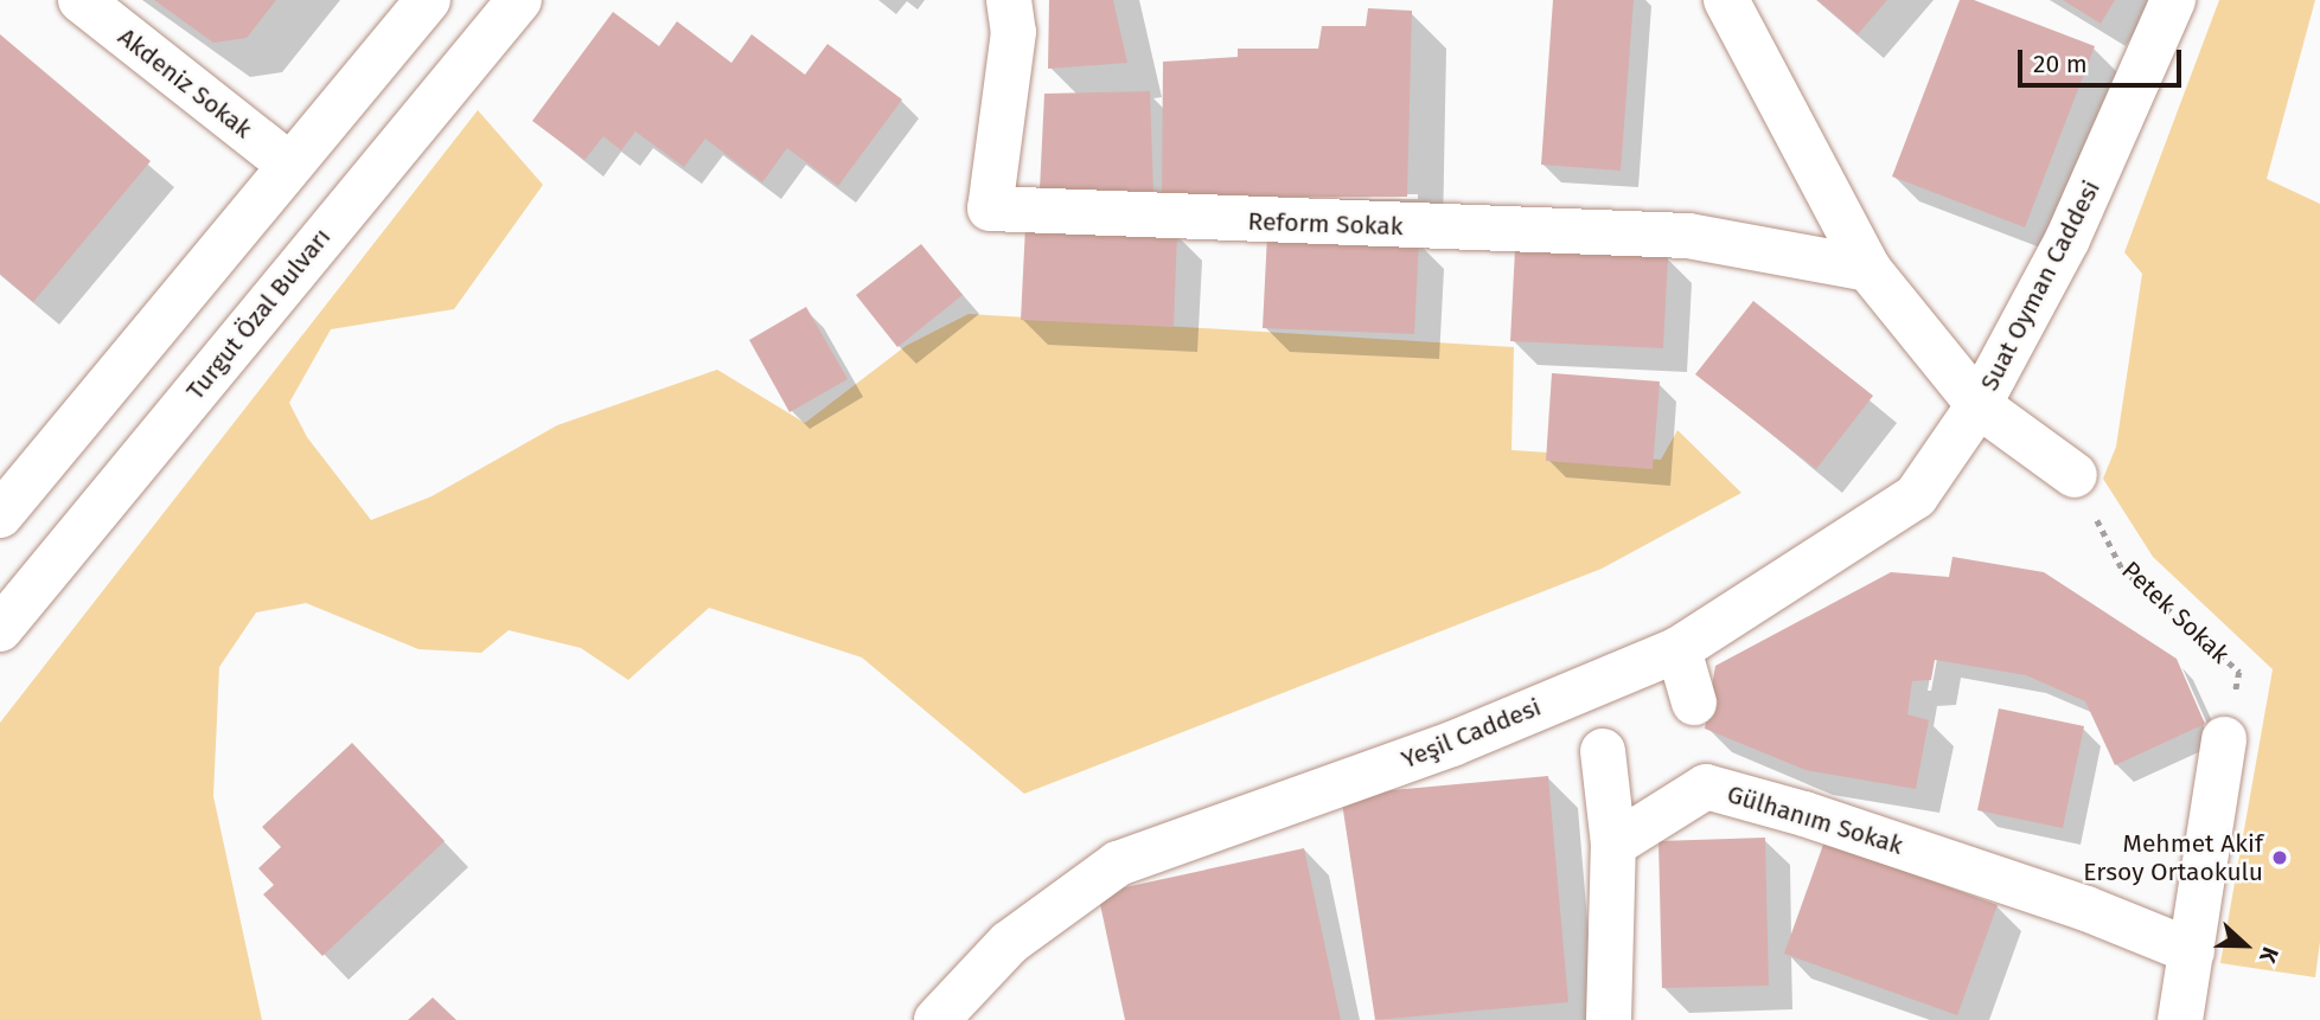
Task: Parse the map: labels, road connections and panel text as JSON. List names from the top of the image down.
{
  "streets": {
    "street": [
      "Akdeniz Sokak",
      "Reform Sokak",
      "Suat Oyman Caddesi",
      "Turgut Özal Bulvarı",
      "Yeşil Caddesi",
      "Gülhanım Sokak"
    ],
    "path": ["Petek Sokak"]
  },
  "crossings": [
    ["Reform Sokak", "Suat Oyman Caddesi"],
    ["Suat Oyman Caddesi", "Yeşil Caddesi"]
  ],
  "places": ["Mehmet Akif Ersoy Ortaokulu"],
  "scale_bar": "20 m",
  "north": "right"
}
